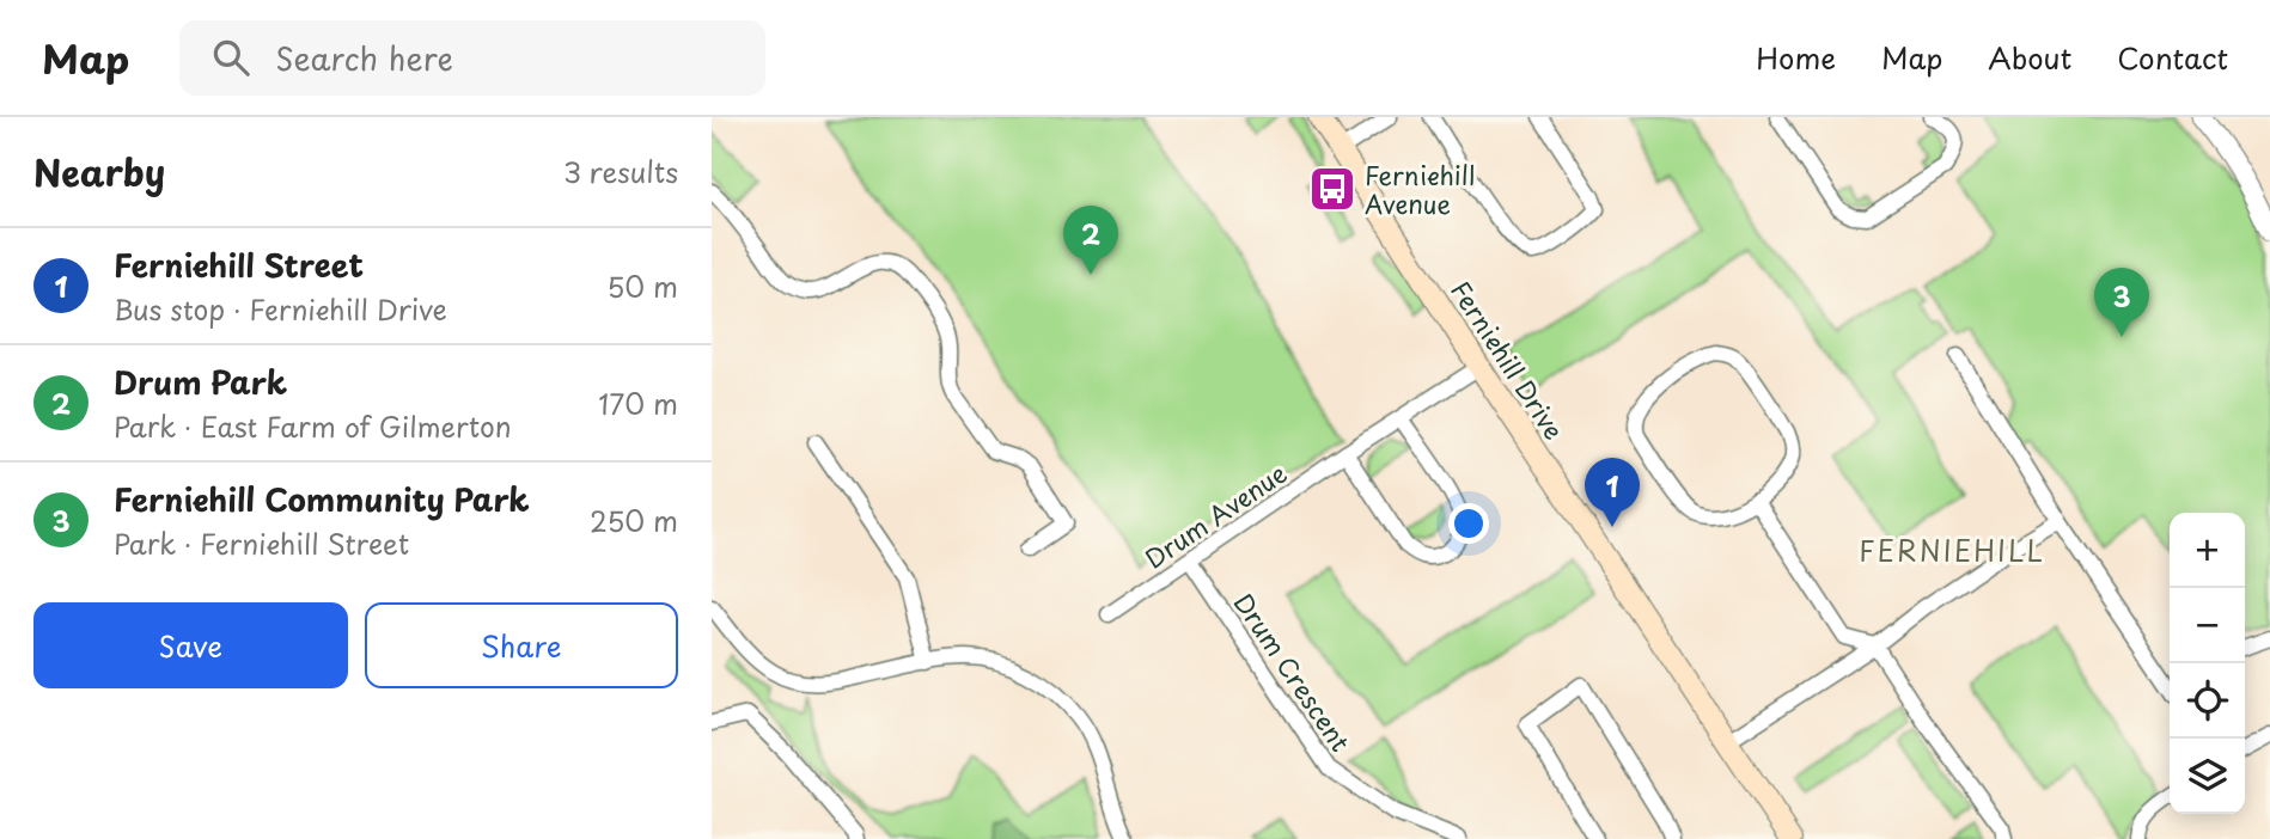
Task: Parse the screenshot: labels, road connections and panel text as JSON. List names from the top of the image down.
{
  "streets": {
    "main road": ["Ferniehill Drive"],
    "street": ["Drum Avenue", "Drum Crescent"]
  },
  "crossings": [
    ["Ferniehill Drive", "Drum Avenue"],
    ["Drum Avenue", "Drum Crescent"]
  ],
  "districts": ["FERNIEHILL"],
  "places": {
    "bus stop": ["Ferniehill Avenue"]
  },
  "page": {
    "header": "Map",
    "search": "Search here",
    "nav": [
      "Home",
      "Map",
      "About",
      "Contact"
    ],
    "heading": ["Nearby", "3 results"],
    "pins": ["2", "3", "1"],
    "list": [
      {
        "mark": "1",
        "name": "Ferniehill Street",
        "note": "Bus stop · Ferniehill Drive",
        "value": "50 m"
      },
      {
        "mark": "2",
        "name": "Drum Park",
        "note": "Park · East Farm of Gilmerton",
        "value": "170 m"
      },
      {
        "mark": "3",
        "name": "Ferniehill Community Park",
        "note": "Park · Ferniehill Street",
        "value": "250 m"
      }
    ],
    "map_buttons": ["+", "−"],
    "buttons": ["Save", "Share"]
  }
}
